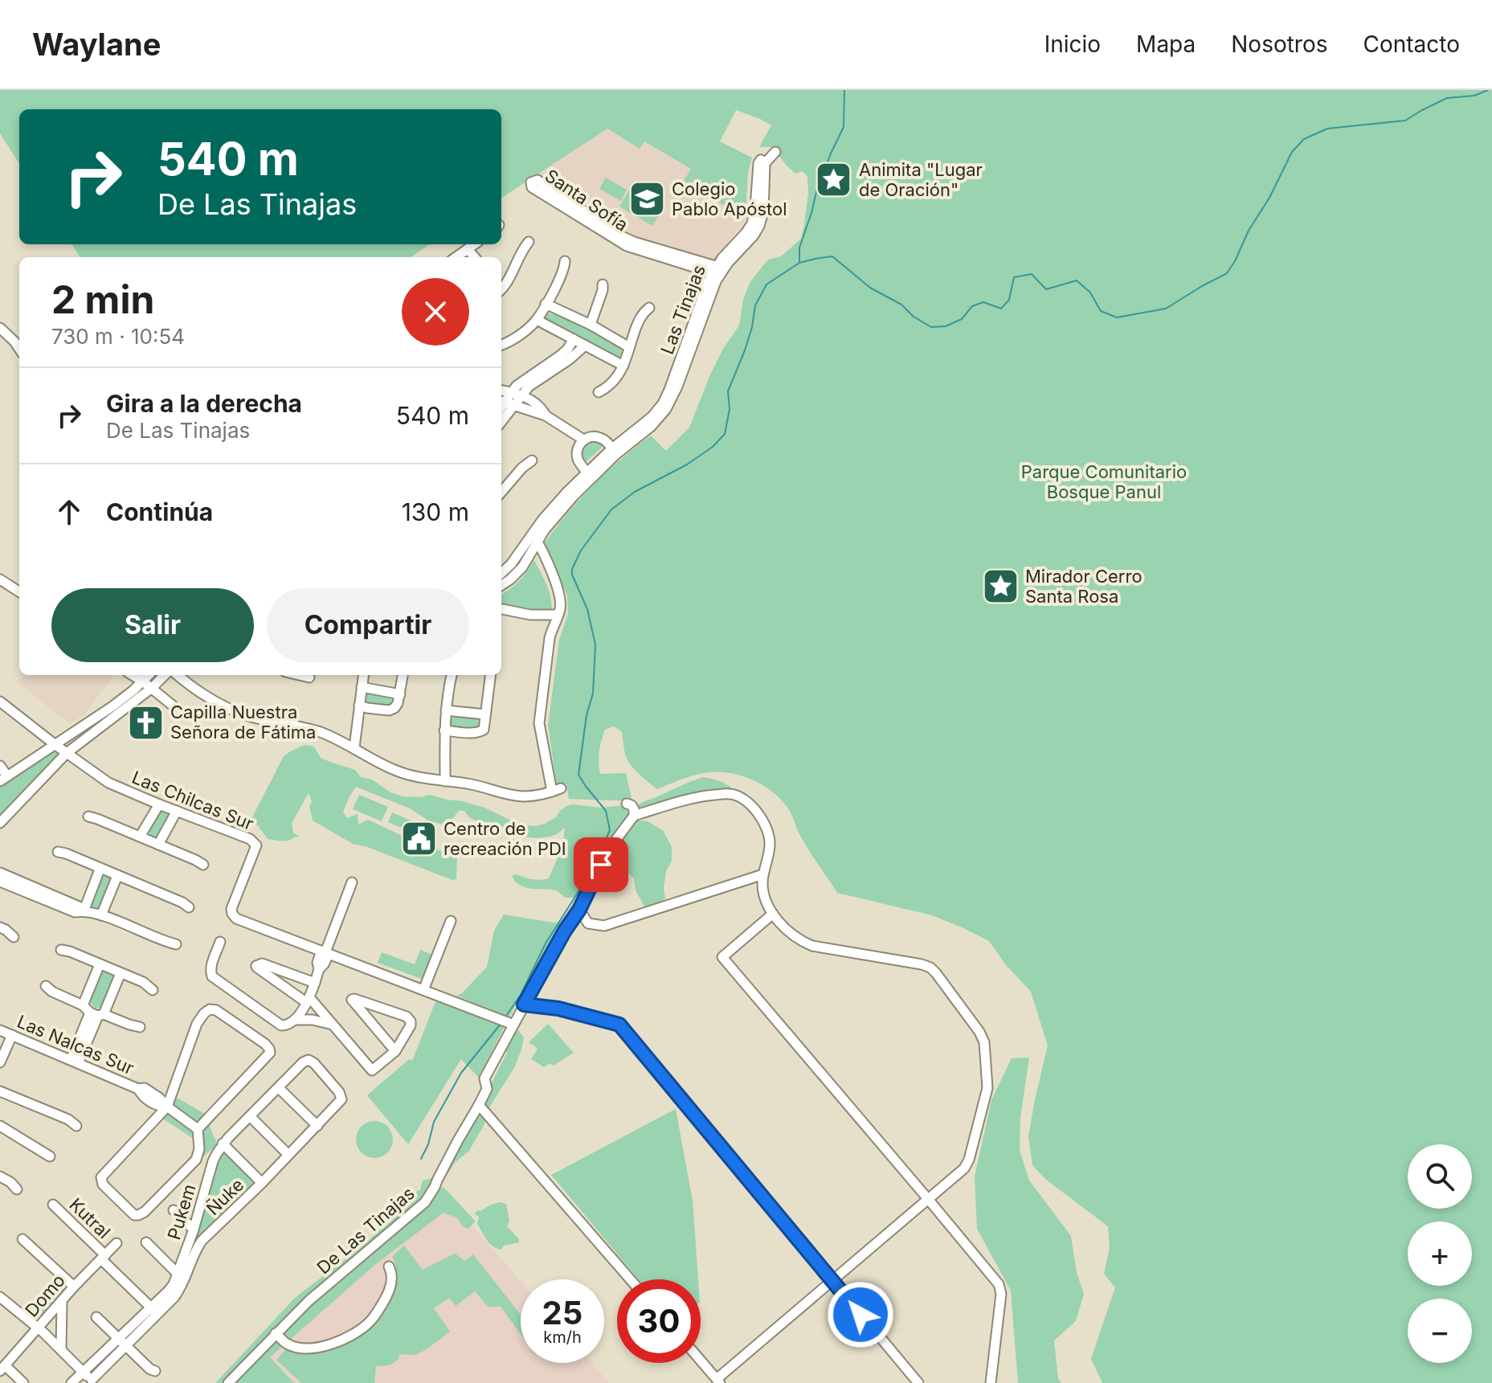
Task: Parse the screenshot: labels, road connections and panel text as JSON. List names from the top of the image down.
{
  "streets": {
    "street": [
      "Santa Sofía",
      "Las Tinajas",
      "Las Chilcas Sur",
      "Las Nalcas Sur",
      "Ñuke",
      "Pukem",
      "Kutral",
      "De Las Tinajas",
      "Domo"
    ]
  },
  "crossings": [
    ["Santa Sofía", "Las Tinajas"],
    ["Las Chilcas Sur", "De Las Tinajas"],
    ["Ñuke", "Pukem"],
    ["Ñuke", "Kutral"],
    ["Pukem", "Kutral"],
    ["Kutral", "Domo"]
  ],
  "parks": ["Parque Comunitario Bosque Panul"],
  "places": {
    "place": ["Animita \"Lugar de Oración\"", "Mirador Cerro Santa Rosa"],
    "school or university": ["Colegio Pablo Apóstol"],
    "church": ["Capilla Nuestra Señora de Fátima"],
    "public building": ["Centro de recreación PDI"]
  },
  "page": {
    "header": "Waylane",
    "nav": [
      "Inicio",
      "Mapa",
      "Nosotros",
      "Contacto"
    ],
    "turn": ["540 m", "De Las Tinajas"],
    "heading": ["2 min", "730 m · 10:54"],
    "list": [
      {
        "name": "Gira a la derecha",
        "note": "De Las Tinajas",
        "value": "540 m"
      },
      {
        "name": "Continúa",
        "value": "130 m"
      }
    ],
    "buttons": ["Salir", "Compartir"],
    "map_buttons": ["+", "−"],
    "speed": "25 km/h",
    "limit": "30"
  }
}
